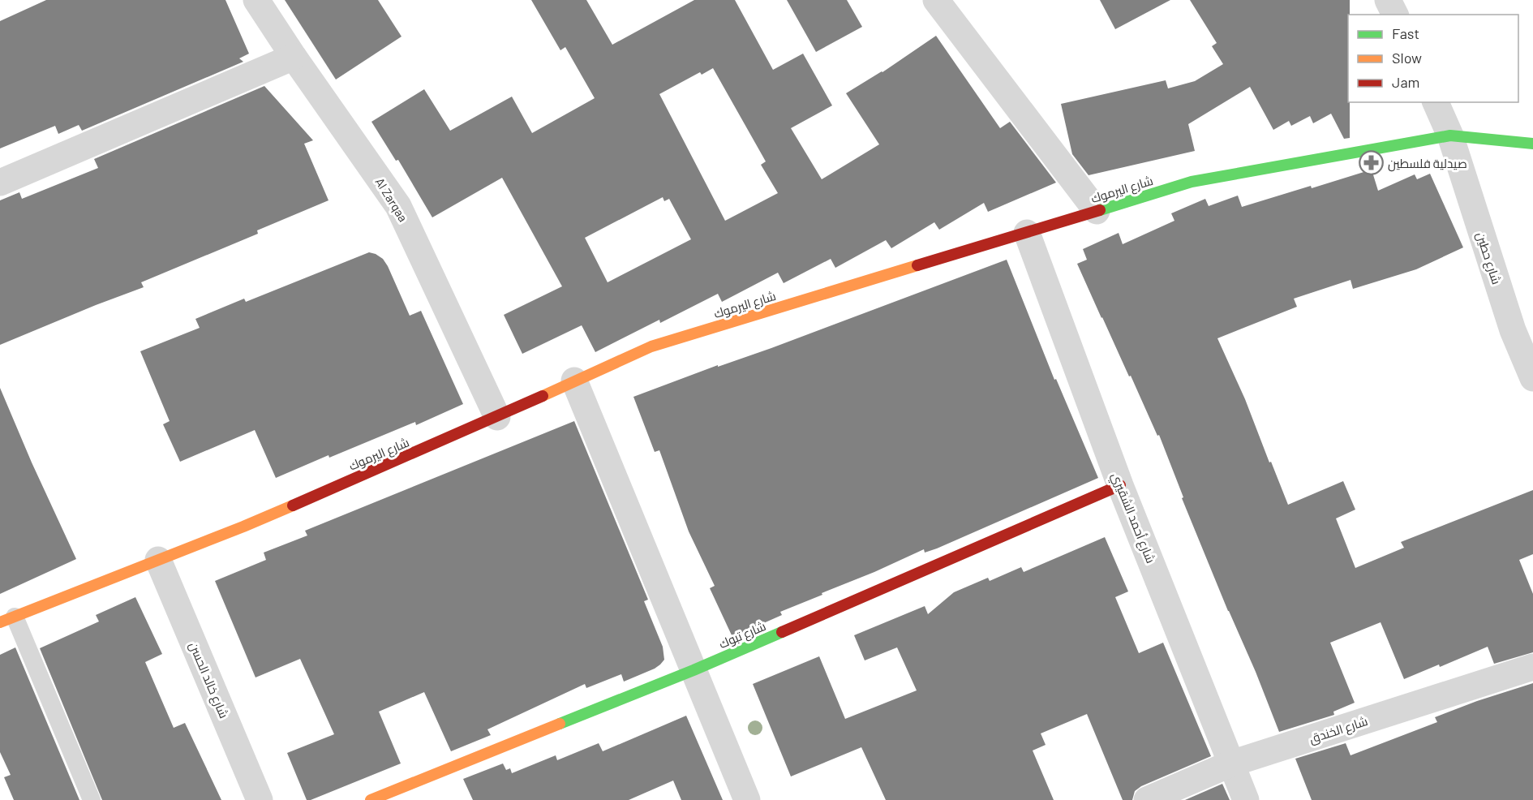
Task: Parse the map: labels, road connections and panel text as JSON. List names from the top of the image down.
{
  "streets": {
    "street": [
      "شارع اليرموك",
      "Al Zarqaa",
      "شارع حطين",
      "شارع أحمد الشقيري",
      "شارع تبوك",
      "شارع خالد الحسن",
      "شارع الخندق"
    ]
  },
  "crossings": [
    ["شارع اليرموك", "Al Zarqaa"],
    ["شارع اليرموك", "شارع حطين"],
    ["شارع اليرموك", "شارع أحمد الشقيري"],
    ["شارع اليرموك", "شارع خالد الحسن"],
    ["شارع أحمد الشقيري", "شارع تبوك"],
    ["شارع أحمد الشقيري", "شارع الخندق"]
  ],
  "places": {
    "pharmacy": ["صيدلية فلسطين"]
  },
  "legend": ["Fast", "Slow", "Jam"]
}
